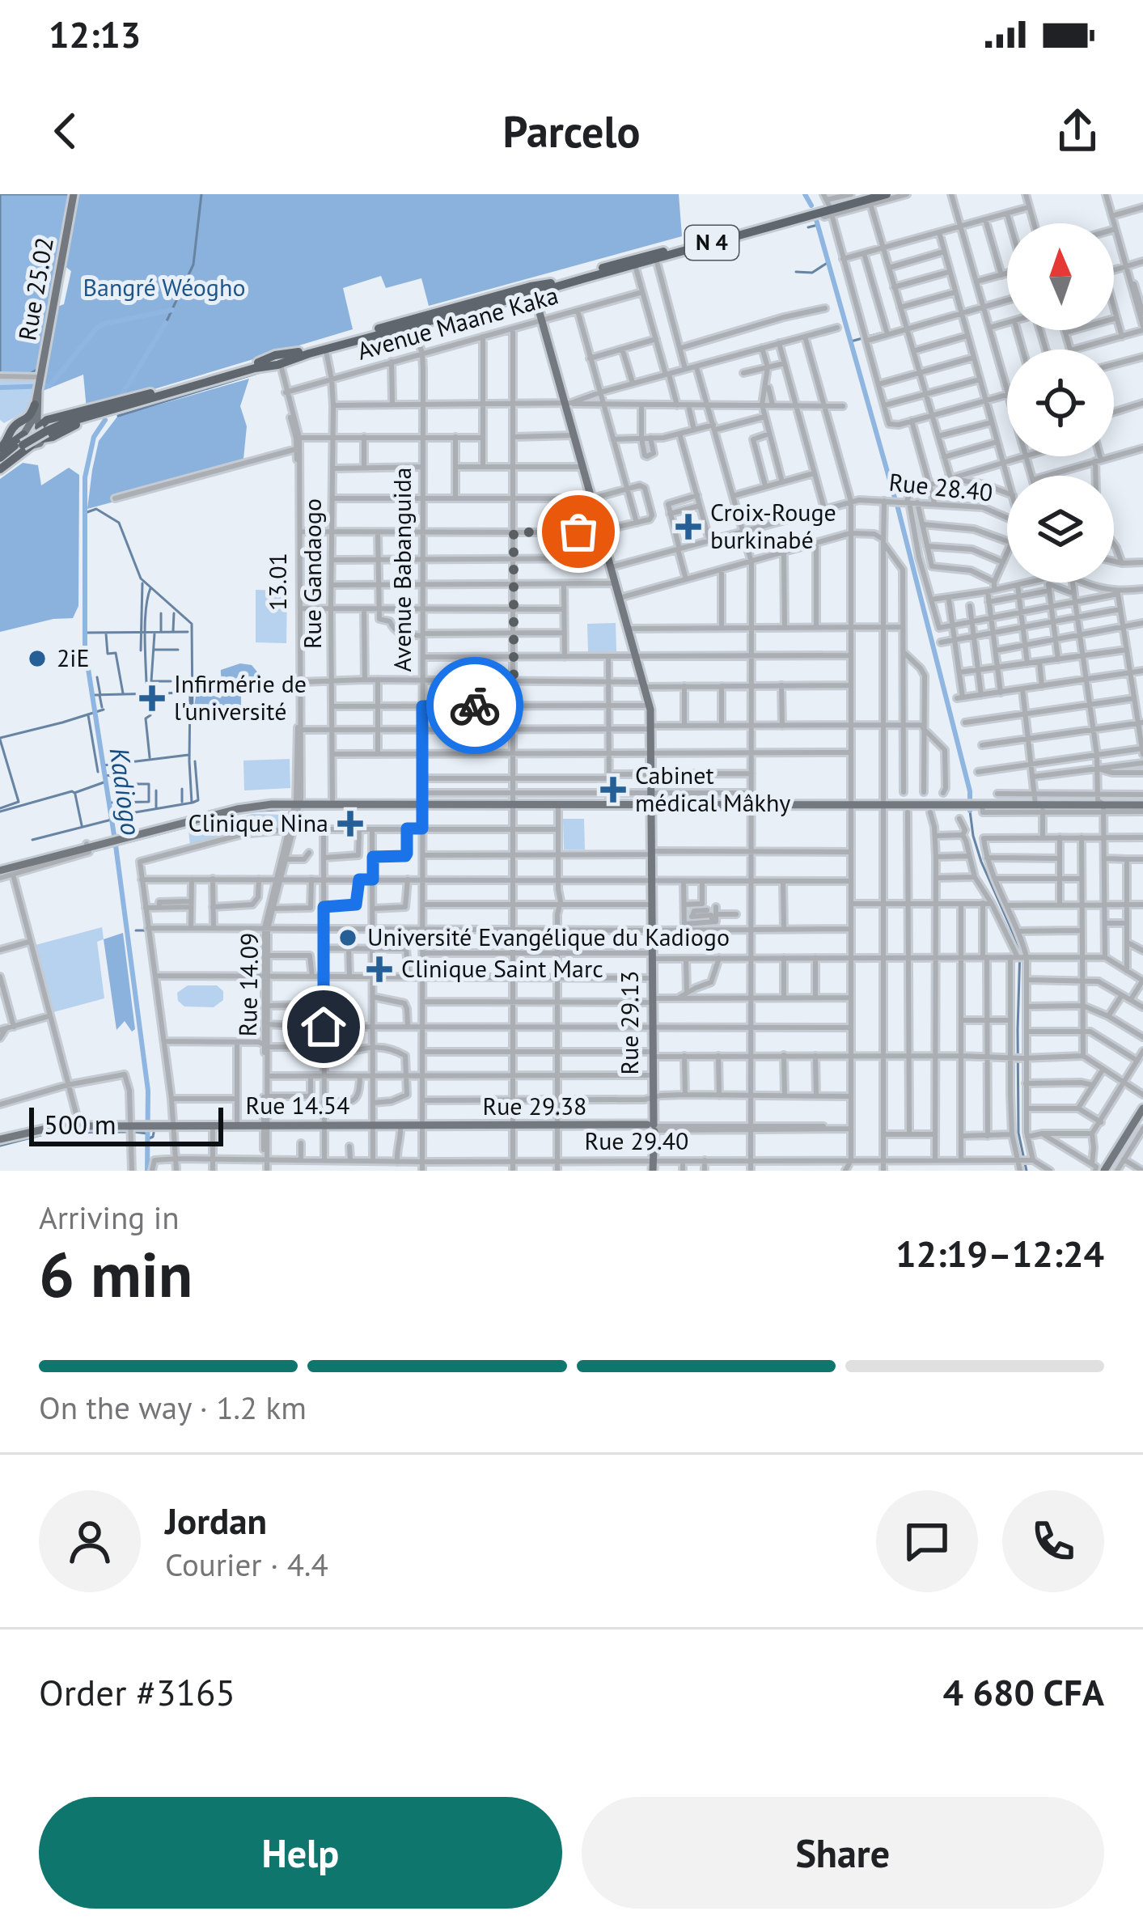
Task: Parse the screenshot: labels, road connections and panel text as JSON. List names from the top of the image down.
{
  "streets": {
    "highway": ["N 4"],
    "main road": [
      "Rue 25.02",
      "Rue 29.13",
      "Rue 14.54",
      "Rue 29.38"
    ],
    "street": [
      "Avenue Maane Kaka",
      "Rue 28.40",
      "Avenue Babanguida",
      "Rue Gandaogo",
      "13.01",
      "Rue 14.09",
      "Rue 29.40"
    ]
  },
  "crossings": [
    ["N 4", "Rue 25.02"],
    ["N 4", "Avenue Babanguida"],
    ["N 4", "Rue Gandaogo"],
    ["N 4", "13.01"],
    ["Avenue Maane Kaka", "Avenue Babanguida"],
    ["Avenue Maane Kaka", "Rue Gandaogo"],
    ["Avenue Maane Kaka", "13.01"],
    ["Rue 28.40", "Avenue Babanguida"],
    ["Rue 28.40", "Rue Gandaogo"],
    ["Avenue Babanguida", "Rue 14.54"],
    ["Avenue Babanguida", "Rue 29.38"],
    ["Avenue Babanguida", "Rue 29.40"],
    ["13.01", "Rue 14.09"],
    ["Rue 14.09", "Rue 14.54"],
    ["Rue 14.09", "Rue 29.40"],
    ["Rue 14.54", "Rue 29.38"]
  ],
  "water": ["Kadiogo"],
  "parks": ["Bangré Wéogho"],
  "places": {
    "health": [
      "Croix-Rouge burkinabé",
      "Infirmérie de l'université",
      "Cabinet médical Mâkhy",
      "Clinique Nina",
      "Clinique Saint Marc"
    ],
    "other": ["2iE", "Université Evangélique du Kadiogo"]
  },
  "scale_bar": "500 m",
  "north": "top",
  "page": {
    "status": "12:13",
    "header": "Parcelo",
    "scale": "500 m",
    "heading": ["6 min", "Arriving in", "12:19–12:24"],
    "panel": [
      "Jordan",
      "Courier · 4.4",
      "Order #3165",
      "4 680 CFA"
    ],
    "bar": "On the way · 1.2 km",
    "buttons": ["Help", "Share"]
  }
}
